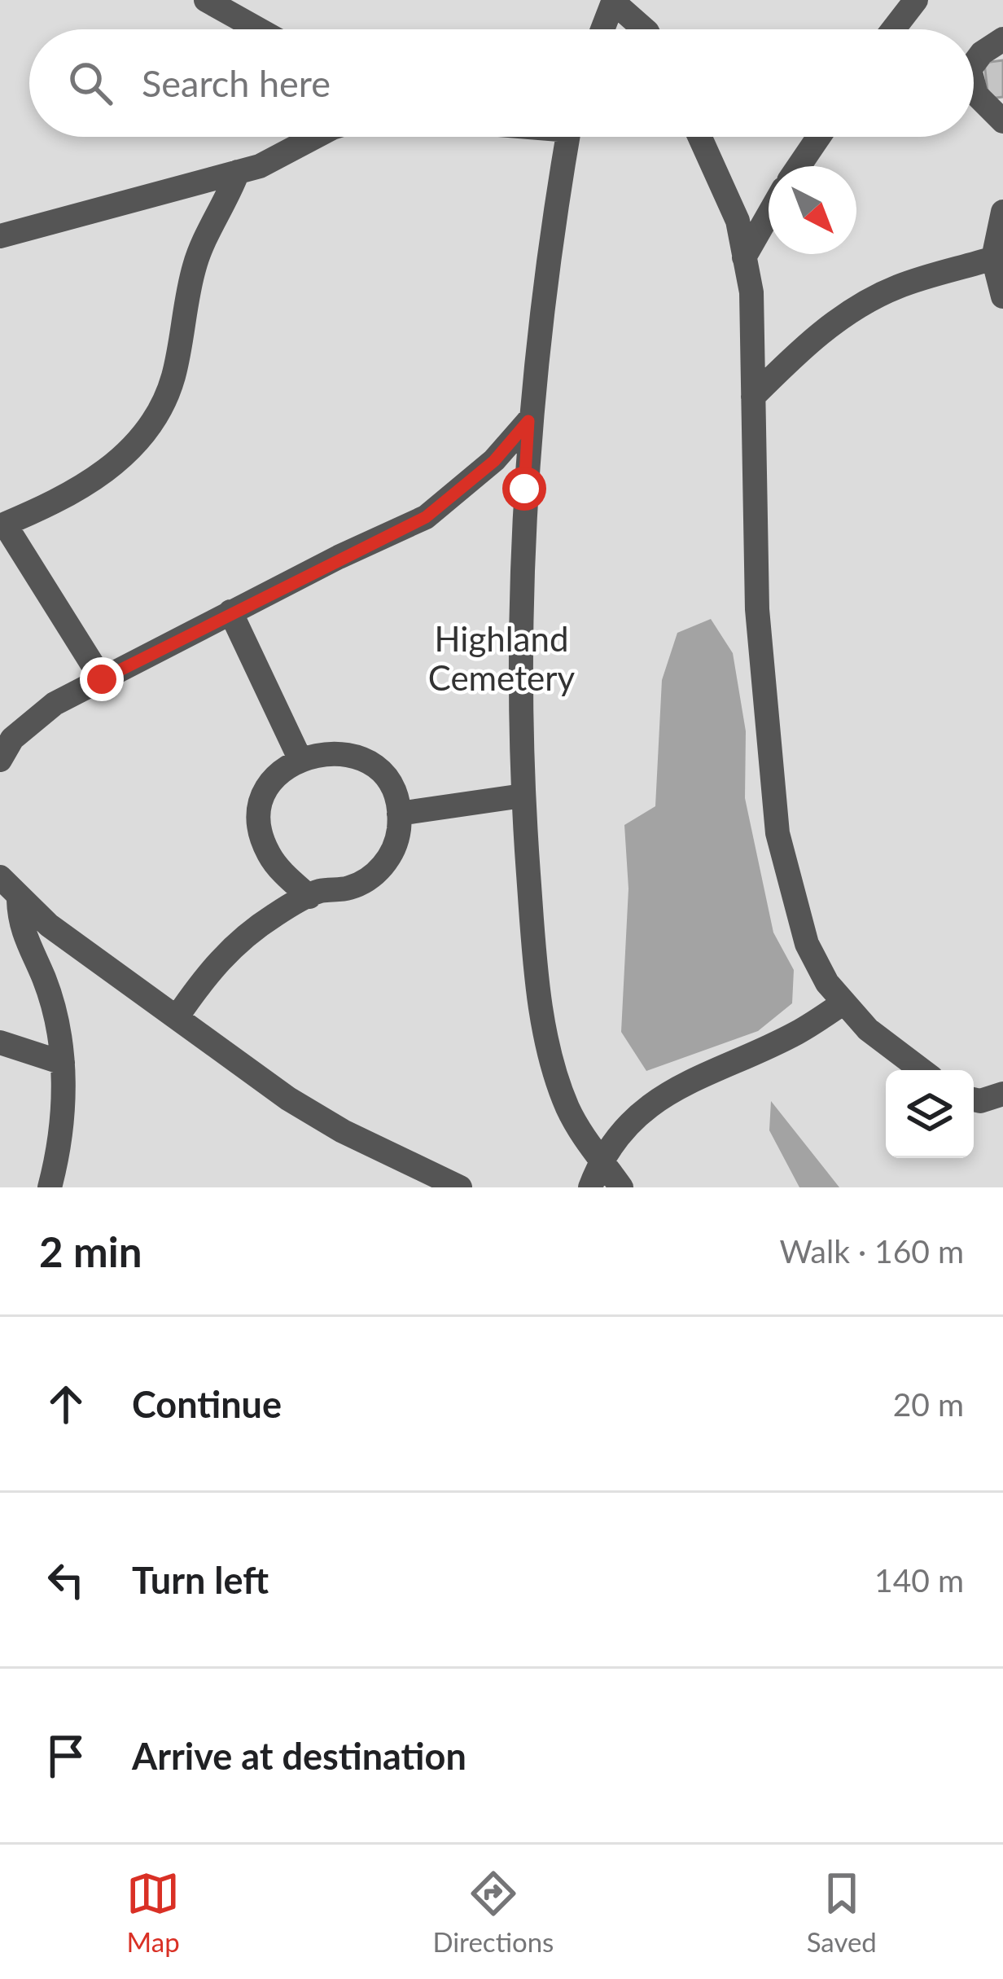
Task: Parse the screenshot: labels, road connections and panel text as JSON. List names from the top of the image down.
{
  "parks": ["Highland Cemetery"],
  "north": "bottom right",
  "page": {
    "search": "Search here",
    "heading": ["2 min", "Walk · 160 m"],
    "list": [
      ["Continue", "20 m"],
      ["Turn left", "140 m"],
      "Arrive at destination"
    ],
    "nav": ["Map", "Directions", "Saved"]
  }
}
